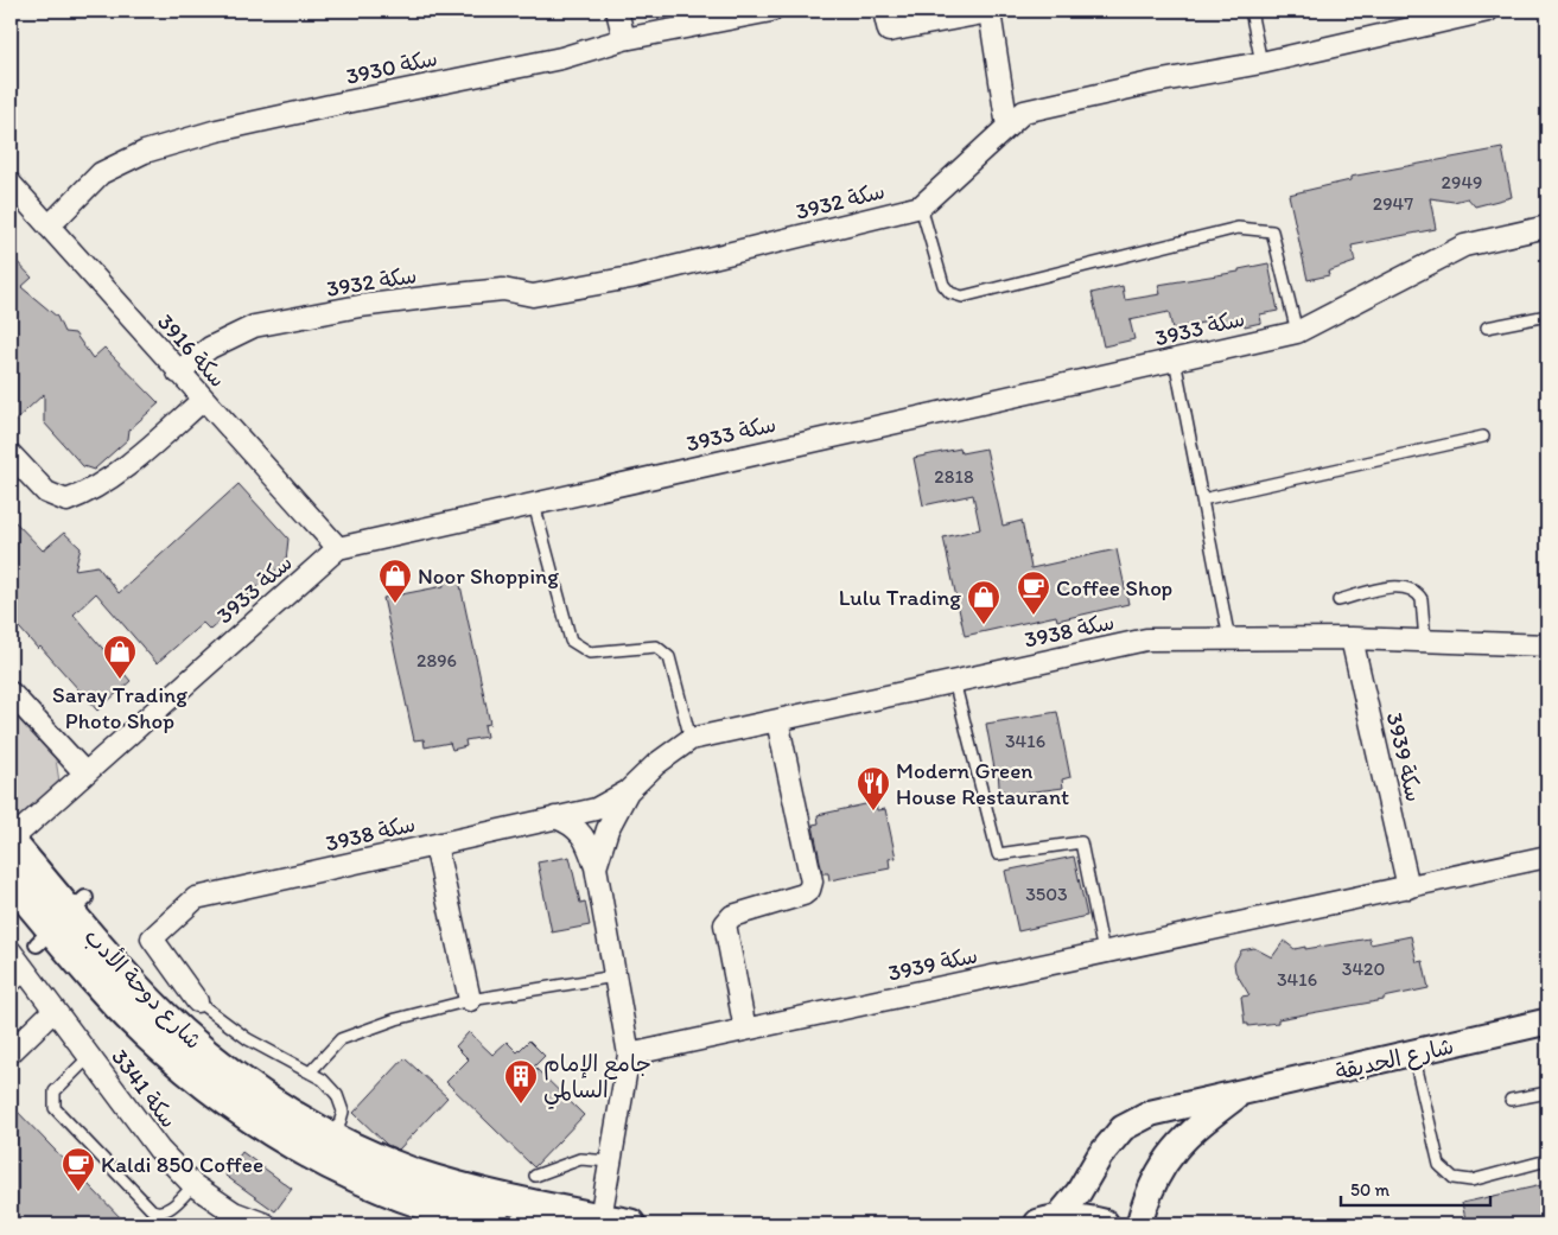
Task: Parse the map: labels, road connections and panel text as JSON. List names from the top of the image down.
{
  "streets": {
    "main road": ["شارع دوحة الأدب"],
    "street": [
      "سكة 3930",
      "سكة 3932",
      "سكة 3933",
      "سكة 3916",
      "سكة 3938",
      "سكة 3939",
      "شارع الحديقة",
      "سكة 3341"
    ]
  },
  "crossings": [
    ["سكة 3930", "سكة 3916"],
    ["سكة 3932", "سكة 3916"],
    ["سكة 3933", "سكة 3916"],
    ["سكة 3933", "شارع دوحة الأدب"],
    ["سكة 3938", "سكة 3939"]
  ],
  "places": {
    "shop": ["Noor Shopping", "Lulu Trading", "Saray Trading Photo Shop"],
    "cafe": ["Coffee Shop", "Kaldi 850 Coffee"],
    "restaurant": ["Modern Green House Restaurant"],
    "building": ["جامع الإمام السالمي"]
  },
  "house_numbers": [
    "2949",
    "2947",
    "2818",
    "2896",
    "3416",
    "3503",
    "3420",
    "3416"
  ],
  "scale_bar": "50 m"
}
